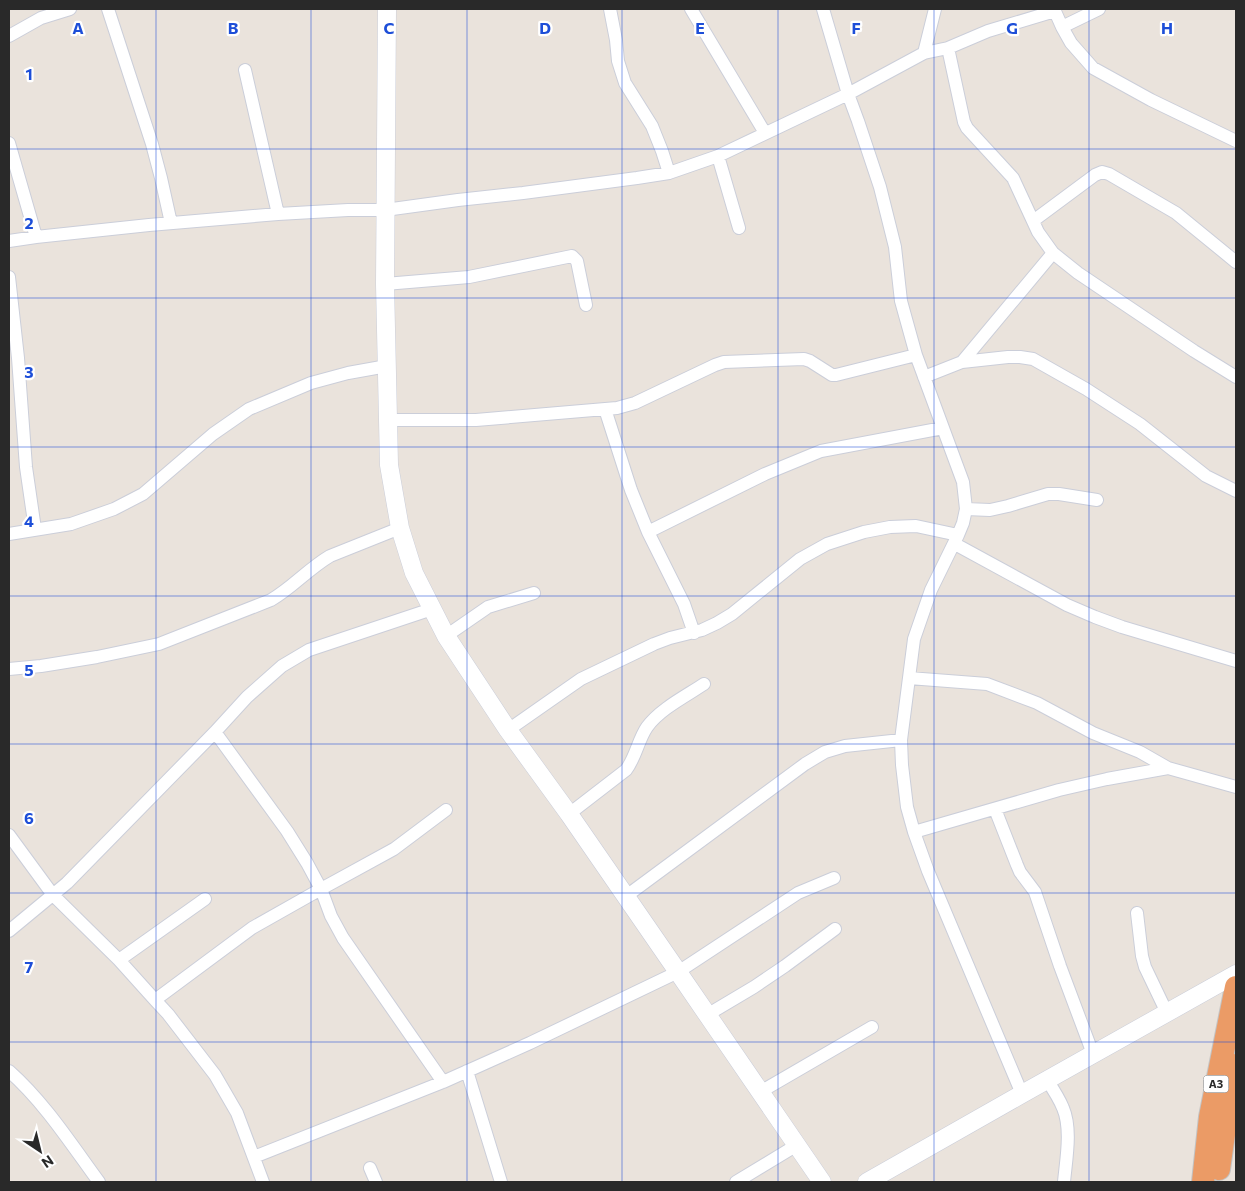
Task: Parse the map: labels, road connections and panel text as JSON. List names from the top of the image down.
{
  "streets": {
    "highway": ["A3"]
  },
  "north": "bottom right",
  "grid": {
    "columns": [
      "A",
      "B",
      "C",
      "D",
      "E",
      "F",
      "G",
      "H"
    ],
    "rows": [
      "1",
      "2",
      "3",
      "4",
      "5",
      "6",
      "7"
    ]
  }
}
